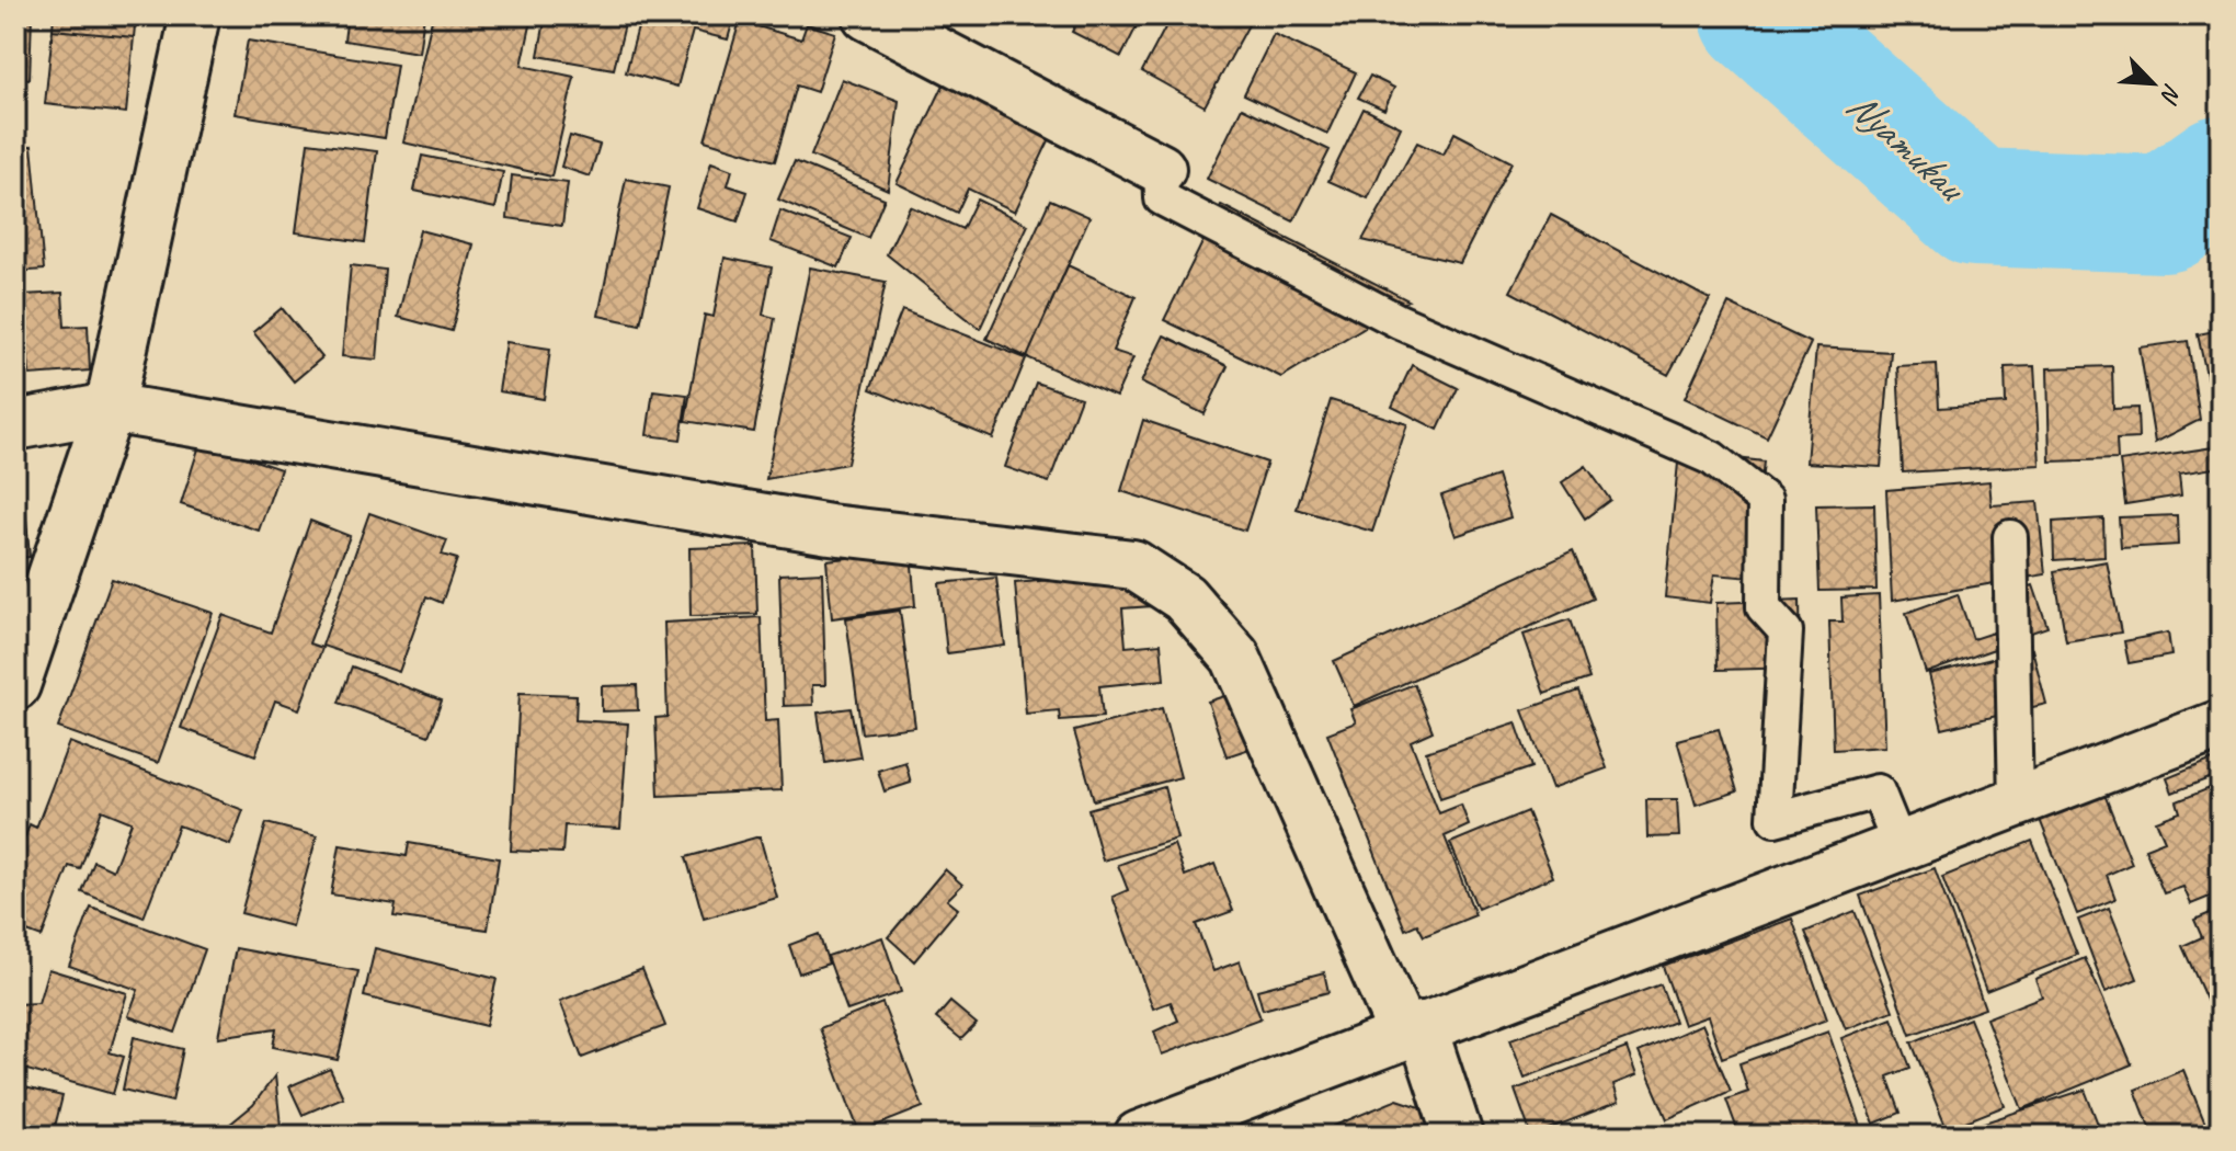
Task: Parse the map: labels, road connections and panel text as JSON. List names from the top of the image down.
{
  "water": ["Nyamukau"],
  "north": "bottom right"
}
